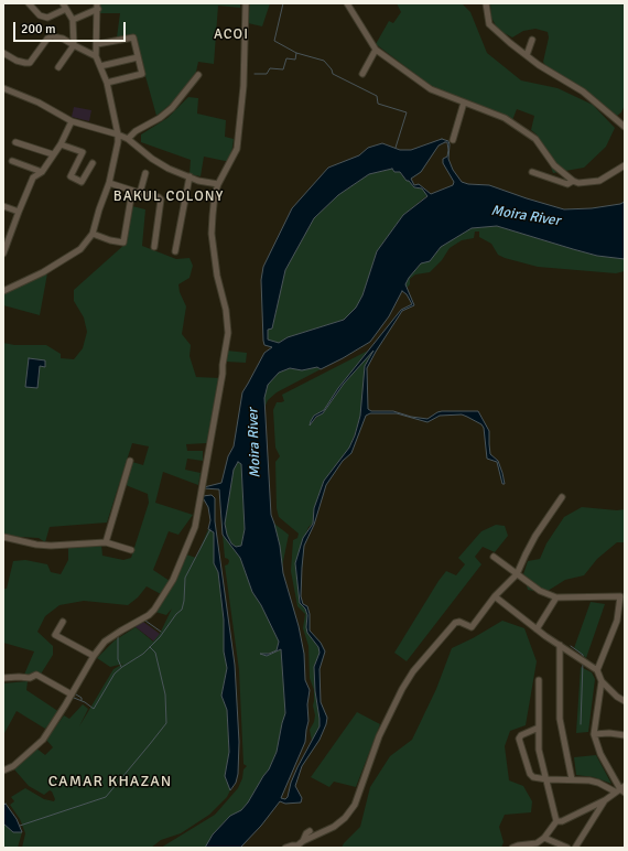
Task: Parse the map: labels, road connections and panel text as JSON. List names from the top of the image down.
{
  "districts": ["ACOI", "BAKUL COLONY", "CAMAR KHAZAN"],
  "water": ["Moira River"],
  "scale_bar": "200 m"
}
